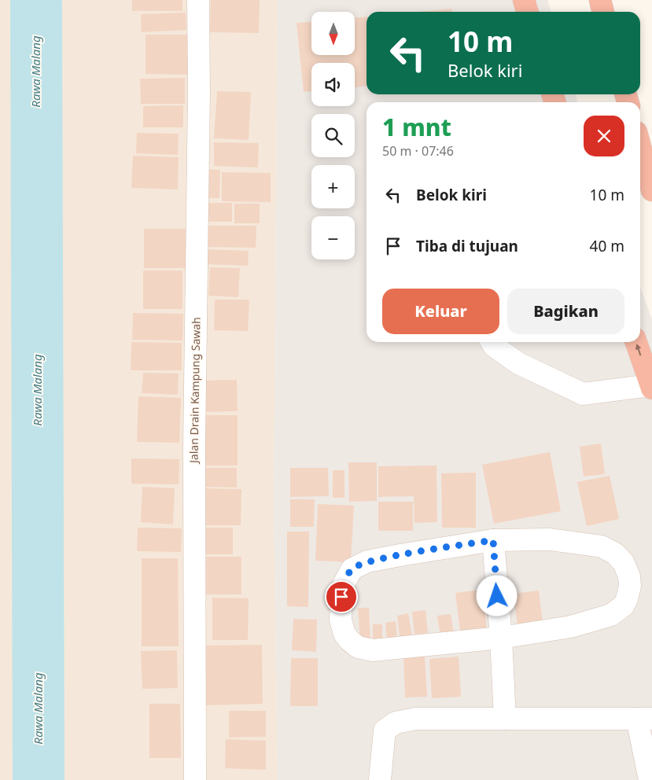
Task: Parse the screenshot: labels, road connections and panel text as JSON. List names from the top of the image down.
{
  "streets": {
    "street": ["Jalan Drain Kampung Sawah"]
  },
  "water": ["Rawa Malang"],
  "north": "bottom",
  "page": {
    "map_buttons": ["+", "−"],
    "turn": ["10 m", "Belok kiri"],
    "heading": ["1 mnt", "50 m · 07:46"],
    "list": [
      {
        "name": "Belok kiri",
        "value": "10 m"
      },
      {
        "name": "Tiba di tujuan",
        "value": "40 m"
      }
    ],
    "buttons": ["Keluar", "Bagikan"]
  }
}
